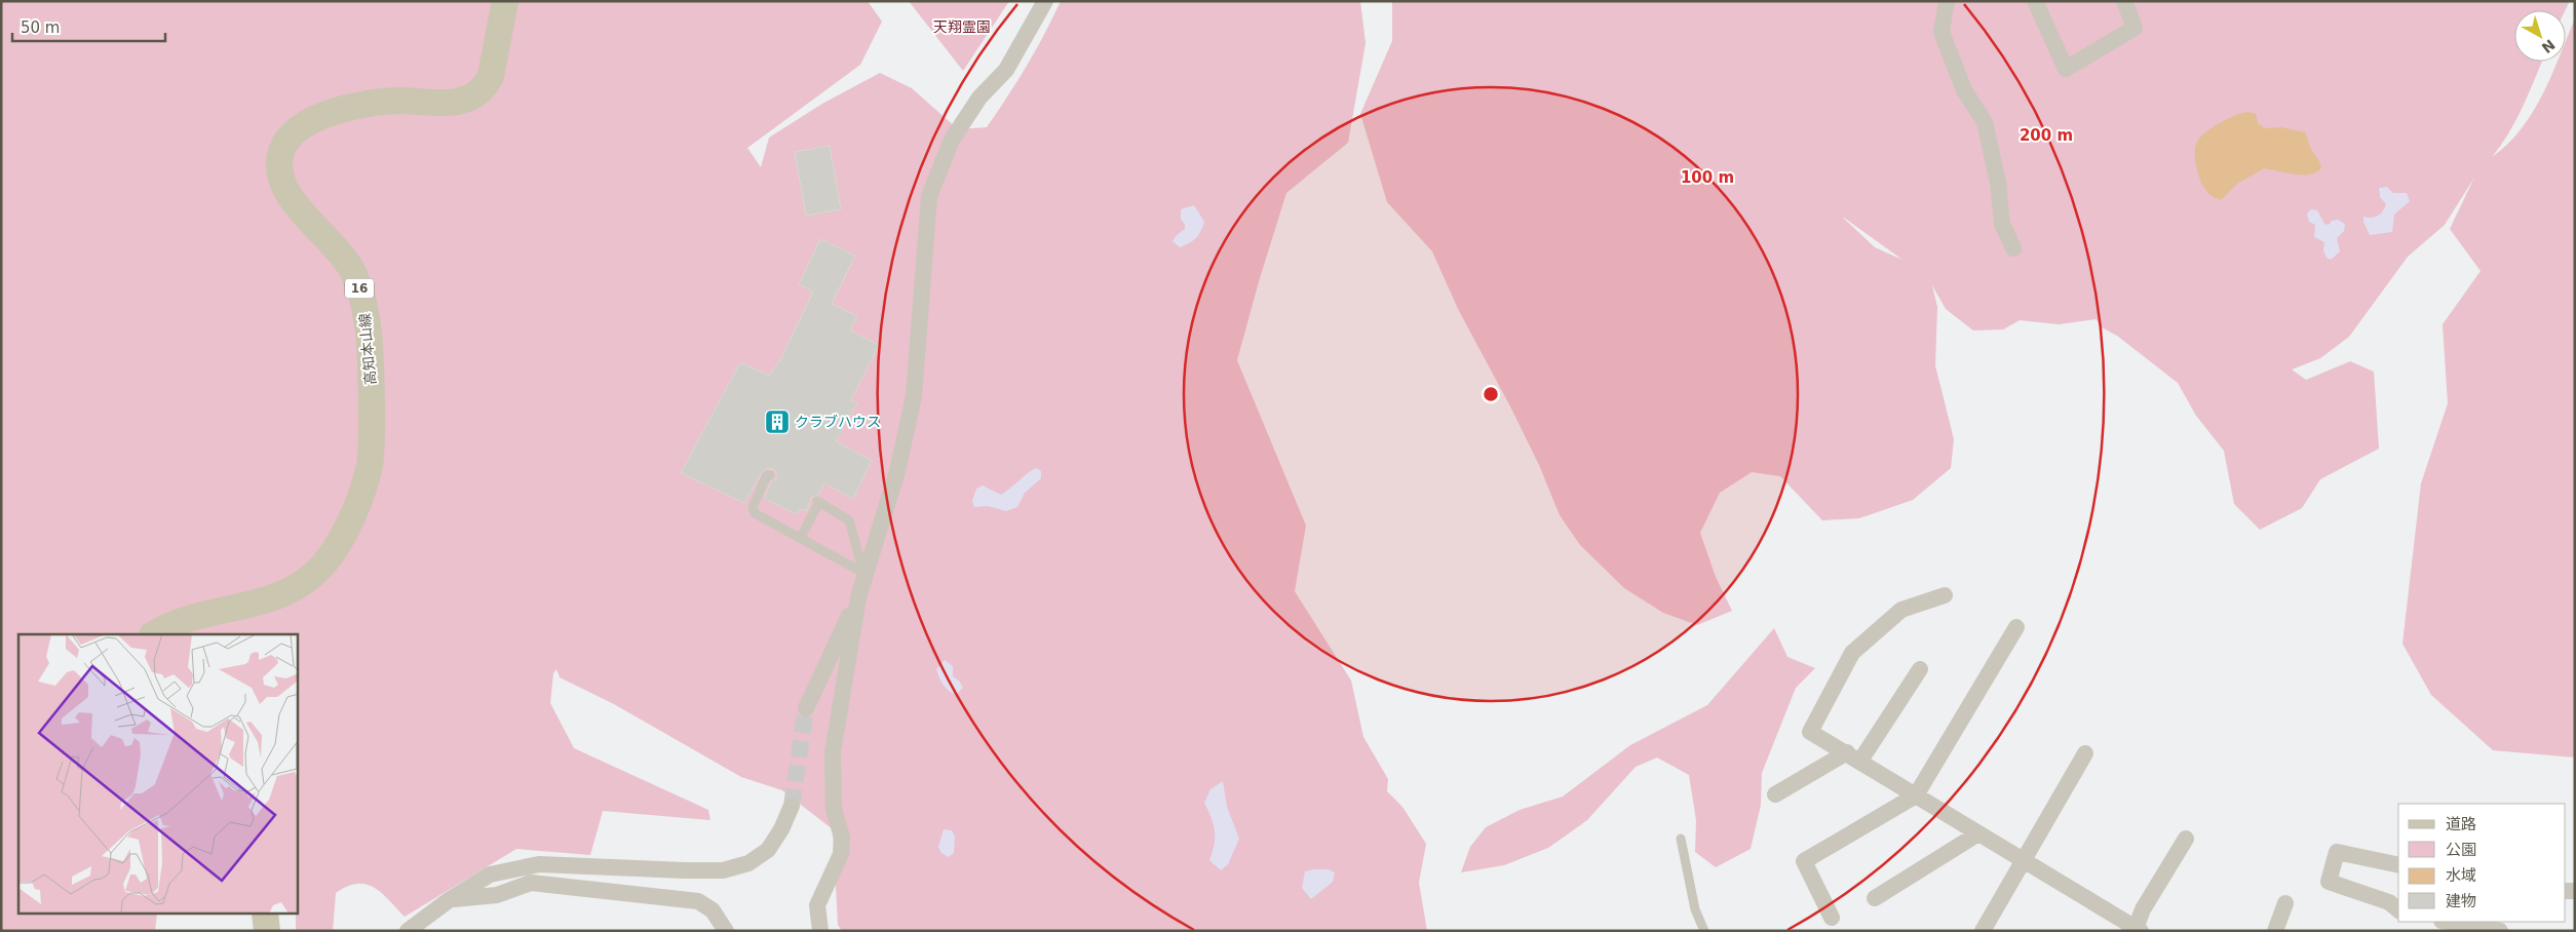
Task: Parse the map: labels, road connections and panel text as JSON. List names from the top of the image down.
{
  "streets": {
    "main road": ["16", "高知本山線"]
  },
  "parks": ["天翔霊園"],
  "places": {
    "building": ["クラブハウス"]
  },
  "legend": [
    "道路",
    "公園",
    "水域",
    "建物"
  ],
  "scale_bar": "50 m",
  "north": "bottom right",
  "rings": ["200 m", "100 m"]
}
